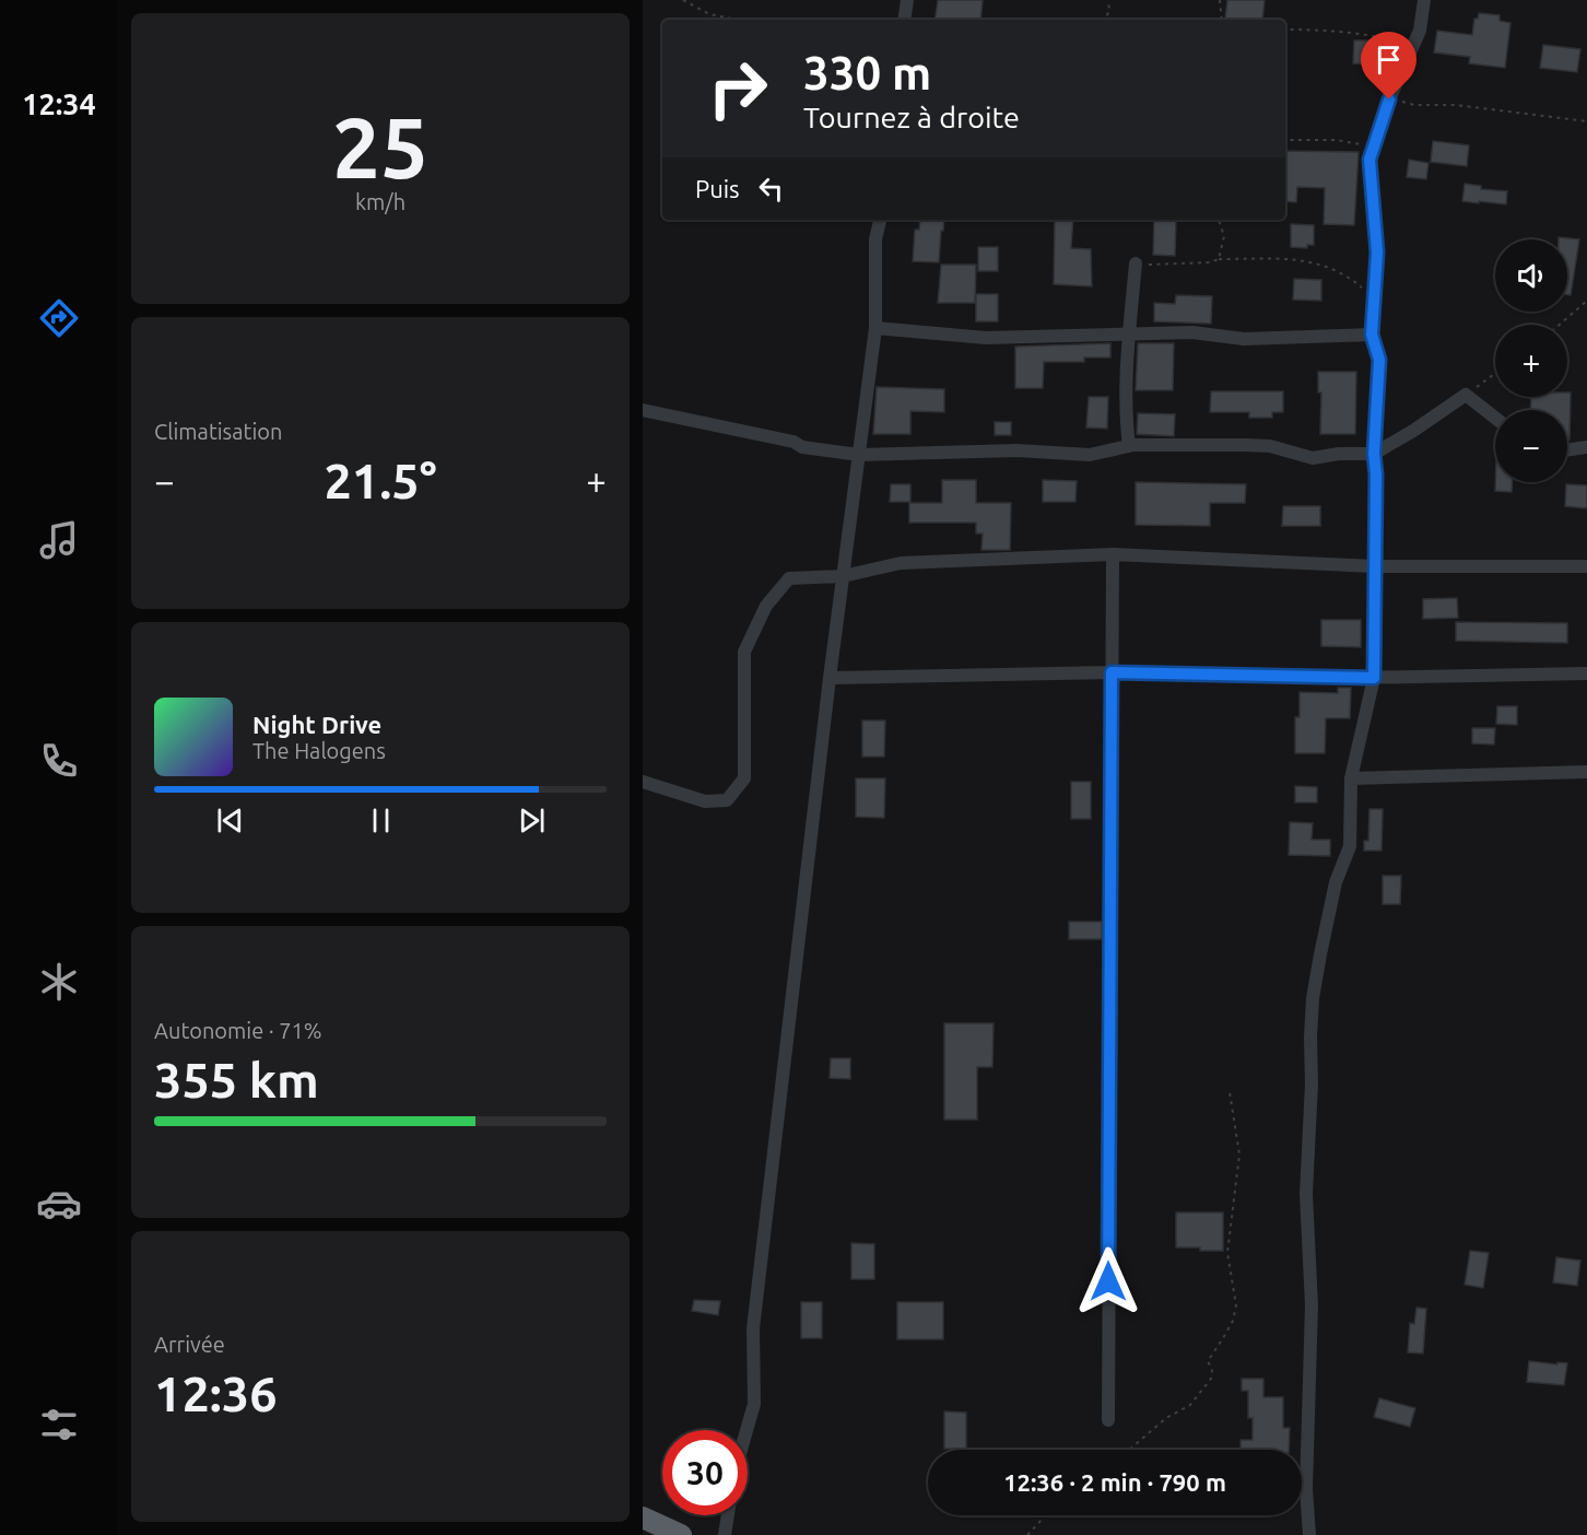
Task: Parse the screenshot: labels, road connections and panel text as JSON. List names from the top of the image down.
{
  "page": {
    "tabs": "12:34",
    "tile": [
      ["25", "km/h"],
      "Climatisation",
      ["Autonomie · 71%", "355 km"],
      ["Arrivée", "12:36"]
    ],
    "turn": ["330 m", "Tournez à droite"],
    "then": "Puis",
    "map_buttons": ["+", "−"],
    "heat": ["−", "21.5°", "+"],
    "song": ["Night Drive", "The Halogens"],
    "limit": "30",
    "trip": "12:36 · 2 min · 790 m"
  }
}
